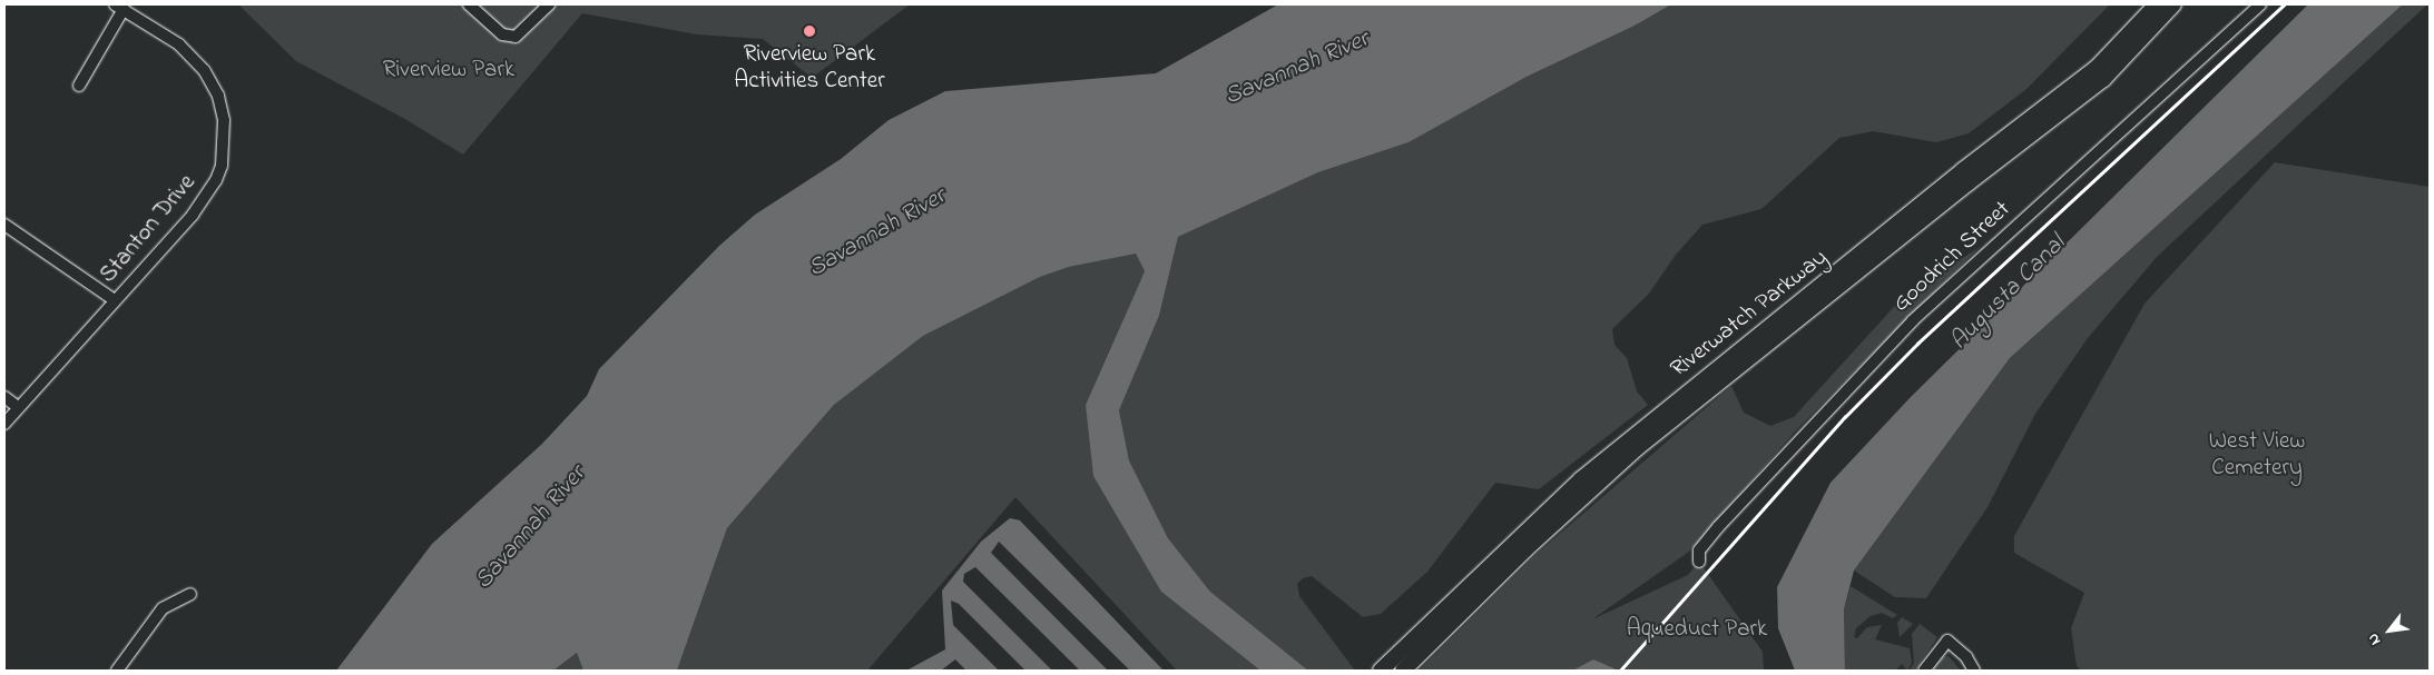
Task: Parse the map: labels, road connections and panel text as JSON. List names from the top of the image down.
{
  "streets": {
    "main road": ["Riverwatch Parkway"],
    "street": ["Stanton Drive", "Goodrich Street"]
  },
  "water": ["Savannah River", "Augusta Canal"],
  "parks": ["Riverview Park", "West View Cemetery", "Aqueduct Park"],
  "places": ["Riverview Park Activities Center"],
  "north": "bottom left"
}
